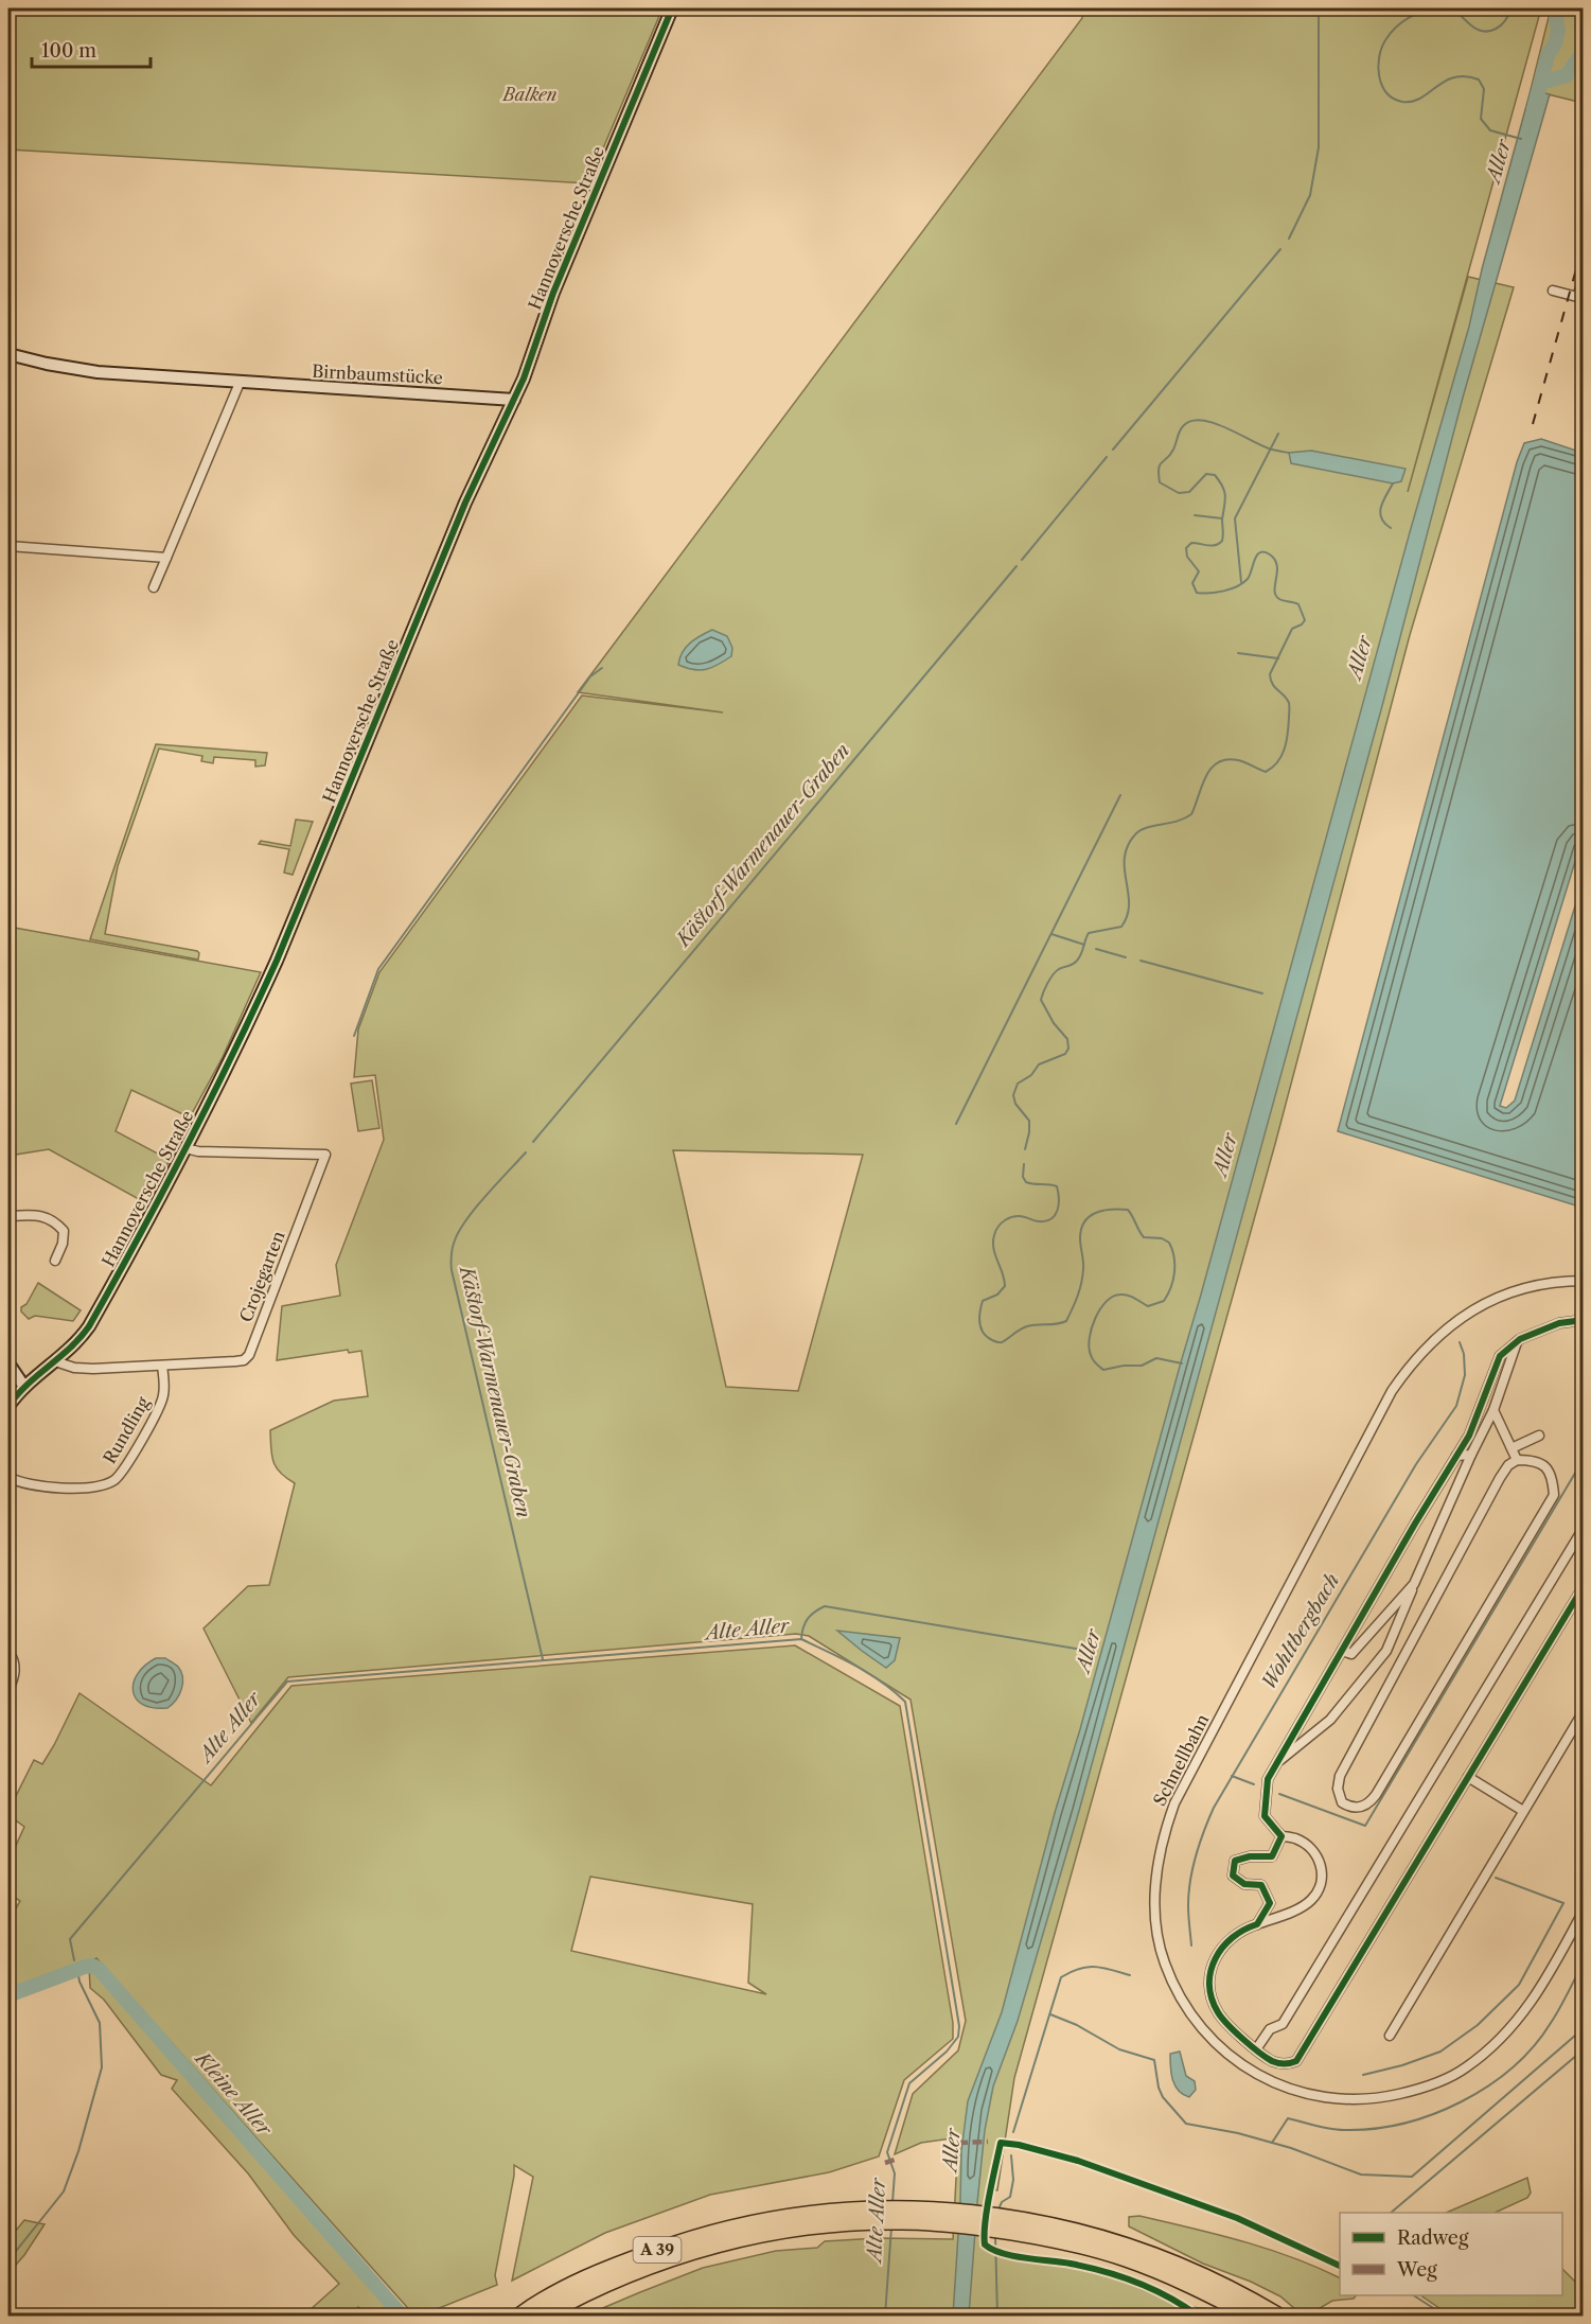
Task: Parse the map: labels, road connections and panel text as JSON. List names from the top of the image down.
{
  "streets": {
    "highway": ["A 39"],
    "street": [
      "Hannoversche Straße",
      "Birnbaumstücke",
      "Crojegarten",
      "Rundling",
      "Schnellbahn"
    ]
  },
  "crossings": [
    ["Hannoversche Straße", "Birnbaumstücke"],
    ["Hannoversche Straße", "Crojegarten"],
    ["Crojegarten", "Rundling"]
  ],
  "water": [
    "Aller",
    "Kästorf-Warmenauer-Graben",
    "Alte Aller",
    "Wohltbergbach",
    "Kleine Aller"
  ],
  "parks": ["Balken"],
  "legend": ["Radweg", "Weg"],
  "scale_bar": "100 m"
}
